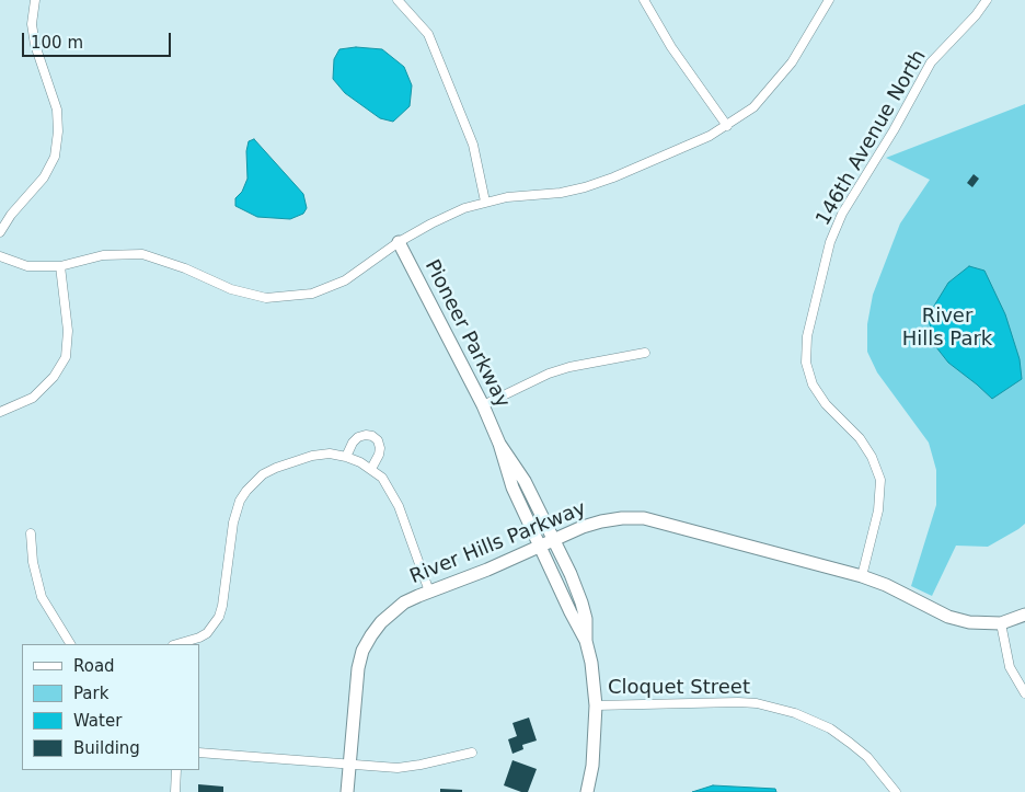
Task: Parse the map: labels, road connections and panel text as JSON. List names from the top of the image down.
{
  "streets": {
    "street": [
      "146th Avenue North",
      "Pioneer Parkway",
      "River Hills Parkway",
      "Cloquet Street"
    ]
  },
  "crossings": [
    ["146th Avenue North", "River Hills Parkway"],
    ["Pioneer Parkway", "River Hills Parkway"],
    ["Pioneer Parkway", "Cloquet Street"]
  ],
  "parks": ["River Hills Park"],
  "legend": [
    "Road",
    "Park",
    "Water",
    "Building"
  ],
  "scale_bar": "100 m"
}
